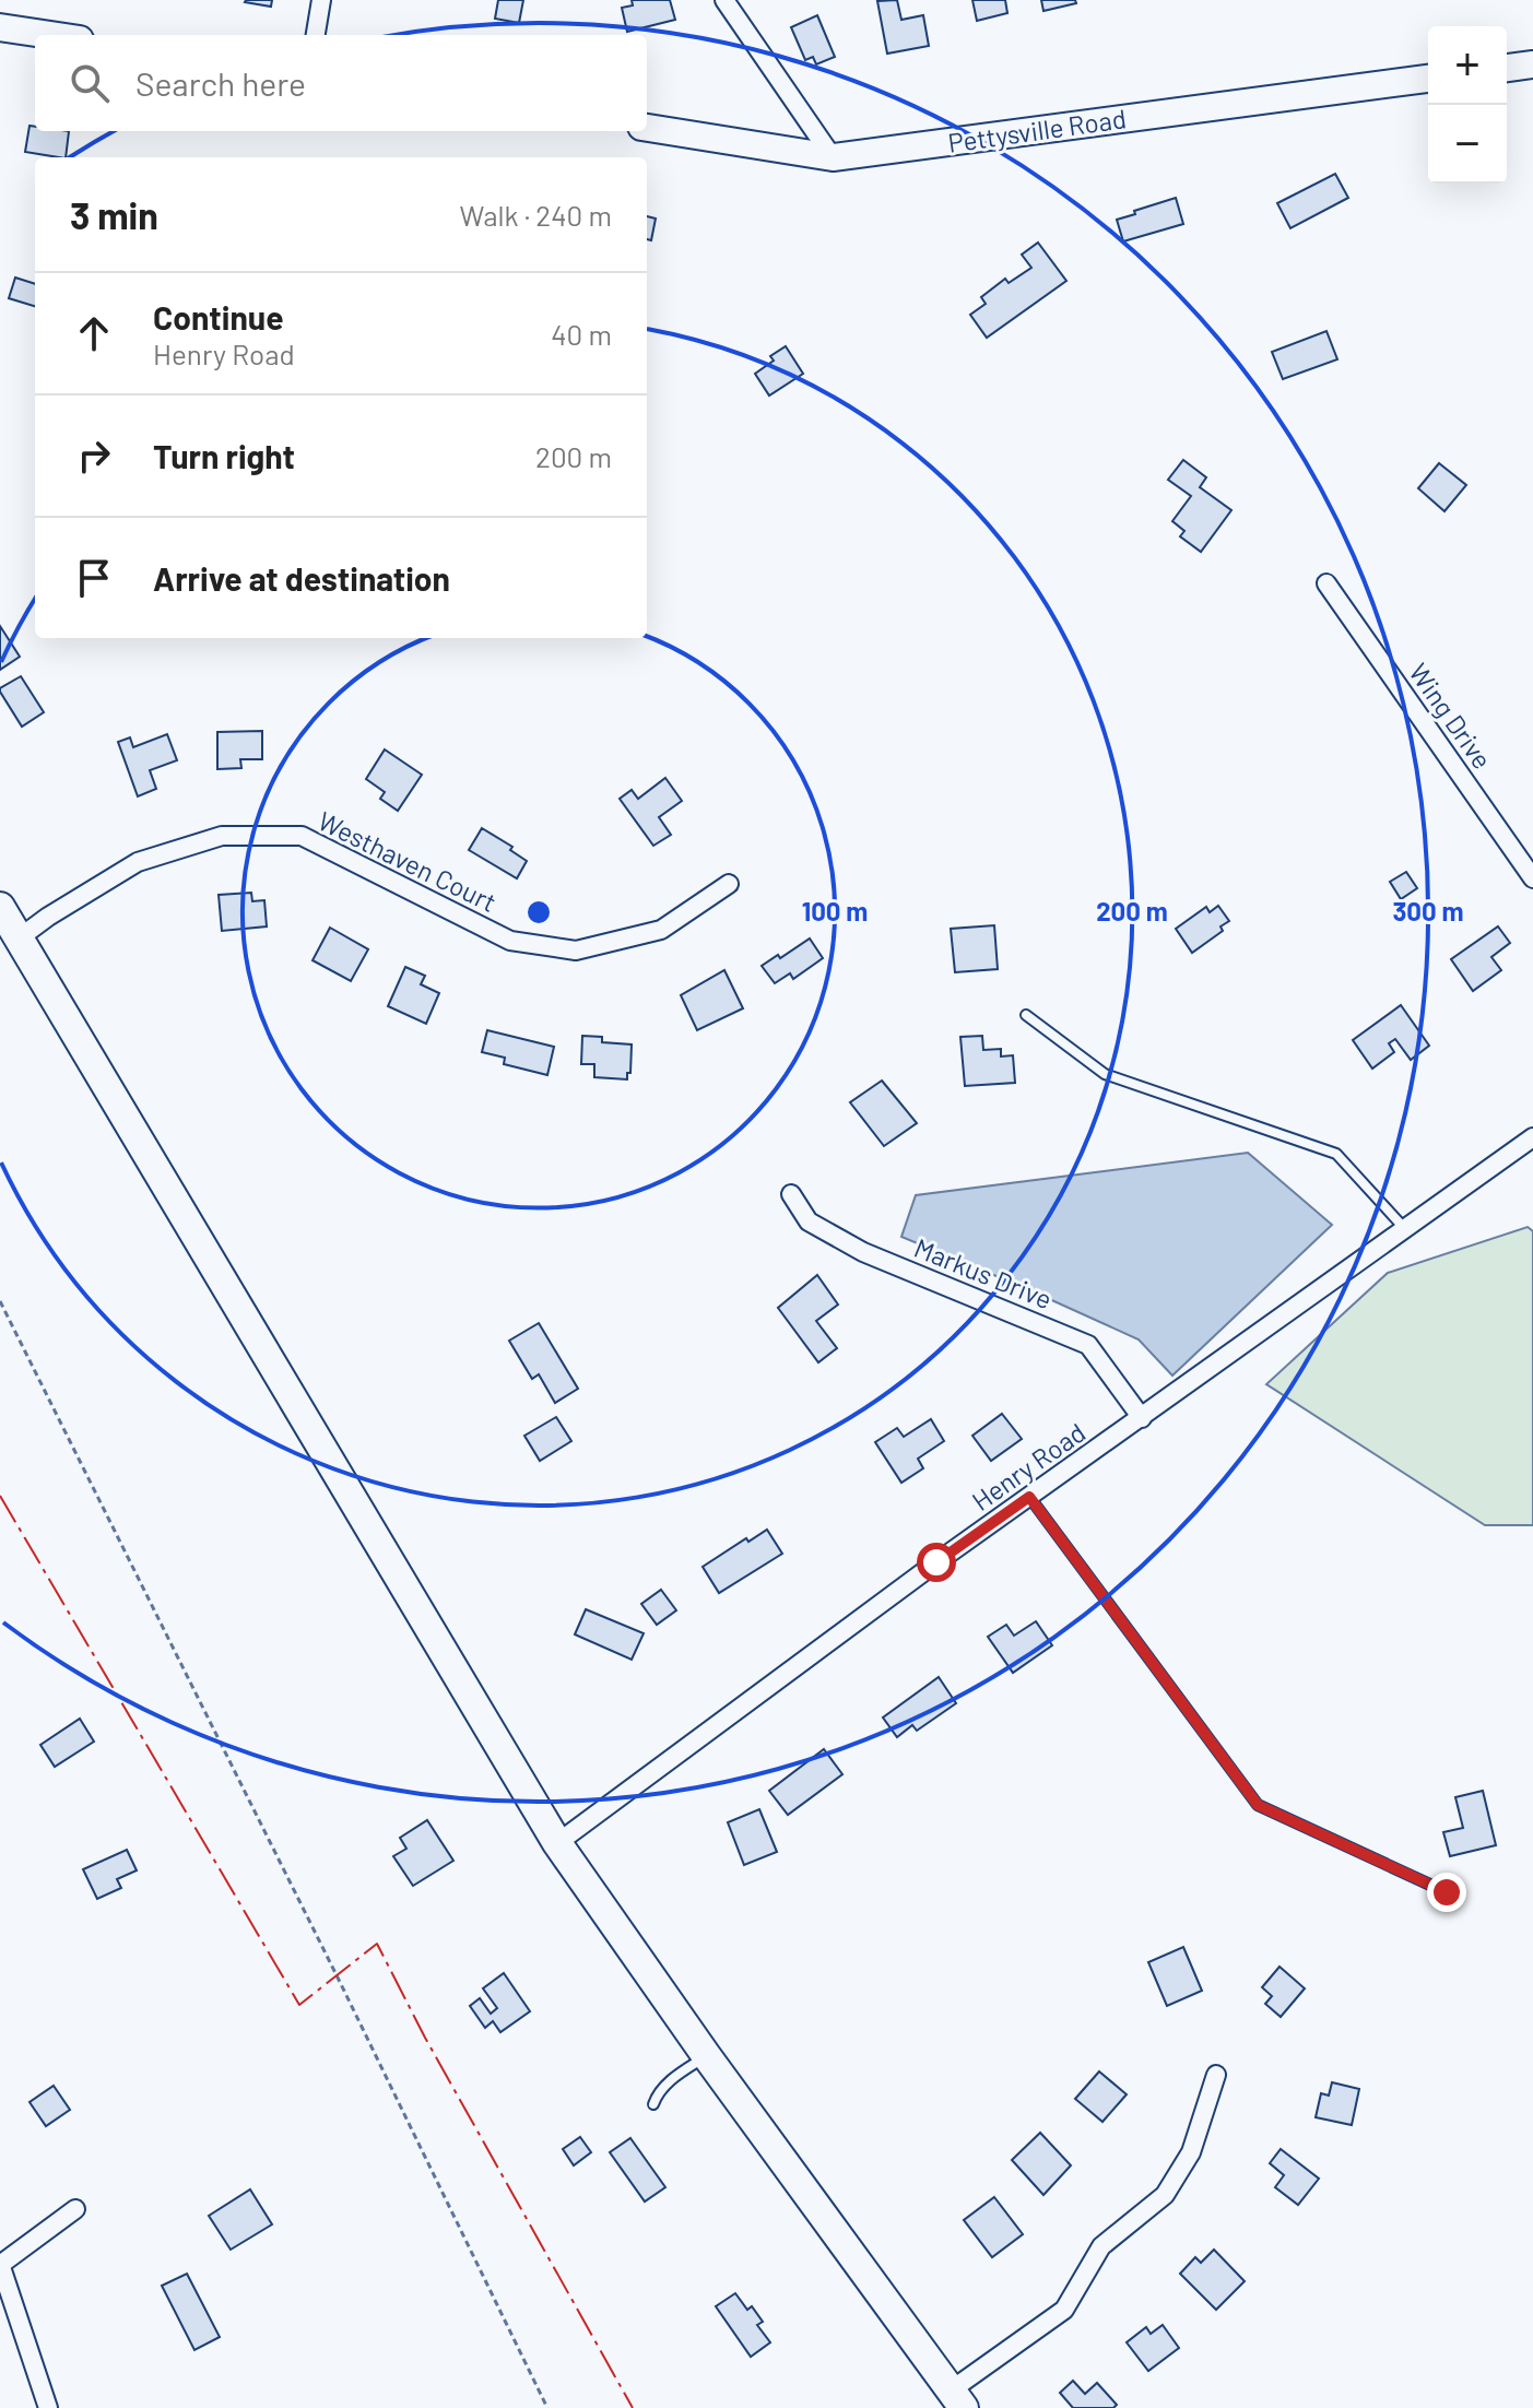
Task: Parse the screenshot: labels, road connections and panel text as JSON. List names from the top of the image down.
{
  "streets": {
    "main road": ["Pettysville Road"],
    "street": [
      "Wing Drive",
      "Westhaven Court",
      "Markus Drive",
      "Henry Road"
    ]
  },
  "crossings": [
    ["Markus Drive", "Henry Road"]
  ],
  "page": {
    "map_buttons": ["+", "−"],
    "search": "Search here",
    "heading": ["3 min", "Walk · 240 m"],
    "list": [
      ["Continue", "Henry Road", "40 m"],
      ["Turn right", "200 m"],
      "Arrive at destination"
    ]
  },
  "rings": ["100 m", "200 m", "300 m"]
}
